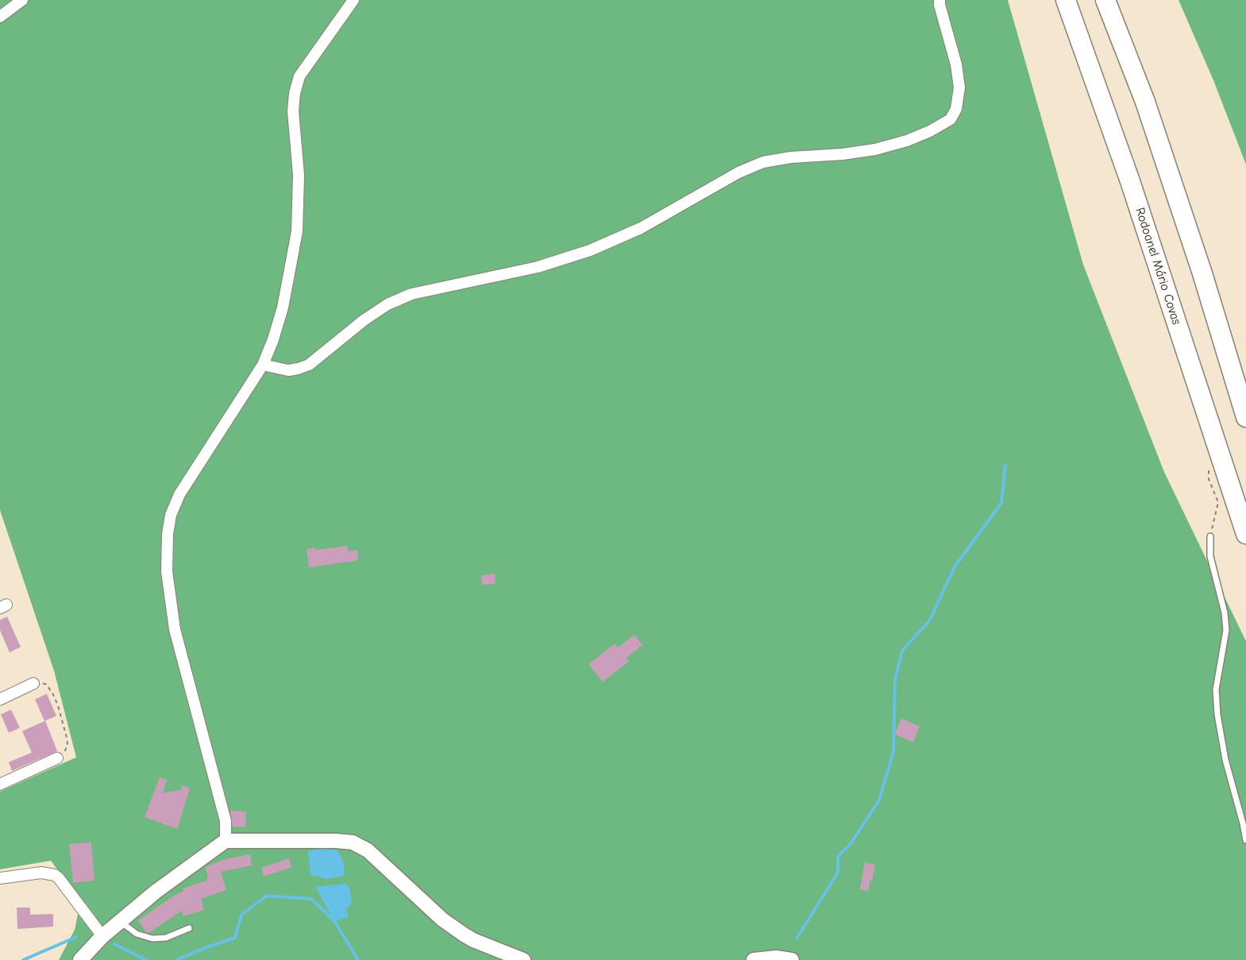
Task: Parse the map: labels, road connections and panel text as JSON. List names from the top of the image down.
{
  "streets": {
    "highway": ["Rodoanel Mário Covas"]
  }
}
